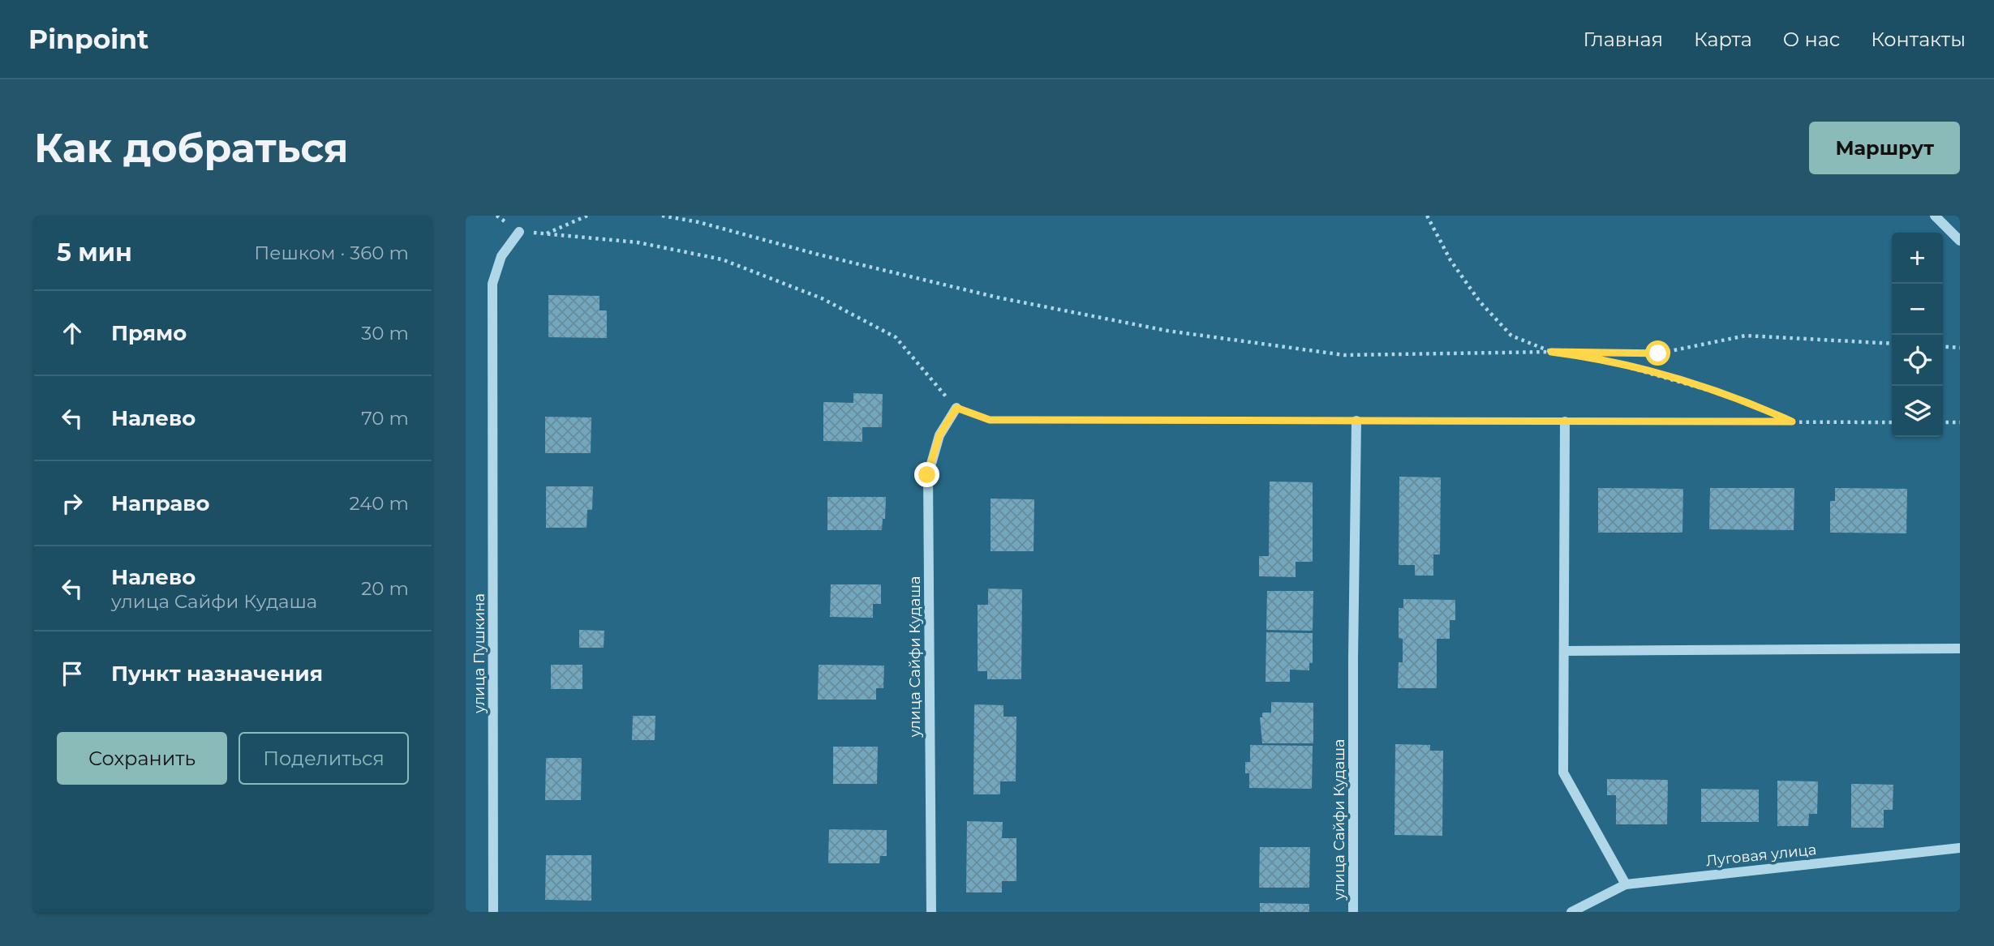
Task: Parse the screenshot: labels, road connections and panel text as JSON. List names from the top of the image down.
{
  "streets": {
    "street": ["улица Пушкина", "улица Сайфи Кудаша", "Луговая улица"]
  },
  "page": {
    "header": "Pinpoint",
    "nav": [
      "Главная",
      "Карта",
      "О нас",
      "Контакты"
    ],
    "buttons": [
      "Маршрут",
      ["Сохранить", "Поделиться"]
    ],
    "title": "Как добраться",
    "heading": ["5 мин", "Пешком · 360 m"],
    "map_buttons": ["+", "−"],
    "list": [
      ["Прямо", "30 m"],
      ["Налево", "70 m"],
      ["Направо", "240 m"],
      ["Налево", "улица Сайфи Кудаша", "20 m"],
      "Пункт назначения"
    ]
  }
}
